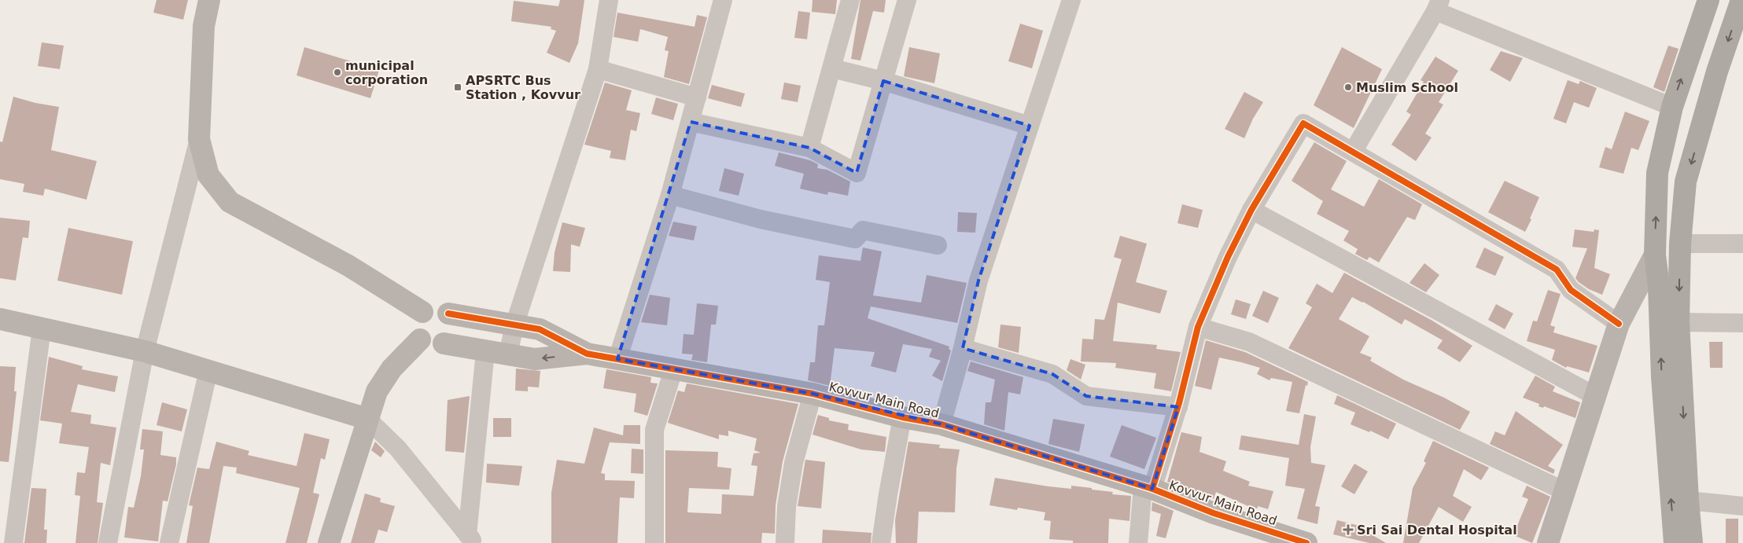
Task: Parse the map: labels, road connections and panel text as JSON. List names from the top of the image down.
{
  "streets": {
    "street": ["Kovvur Main Road"]
  },
  "places": {
    "other": ["municipal corporation", "Muslim School"],
    "transit": ["APSRTC Bus Station , Kovvur"],
    "health": ["Sri Sai Dental Hospital"]
  }
}
